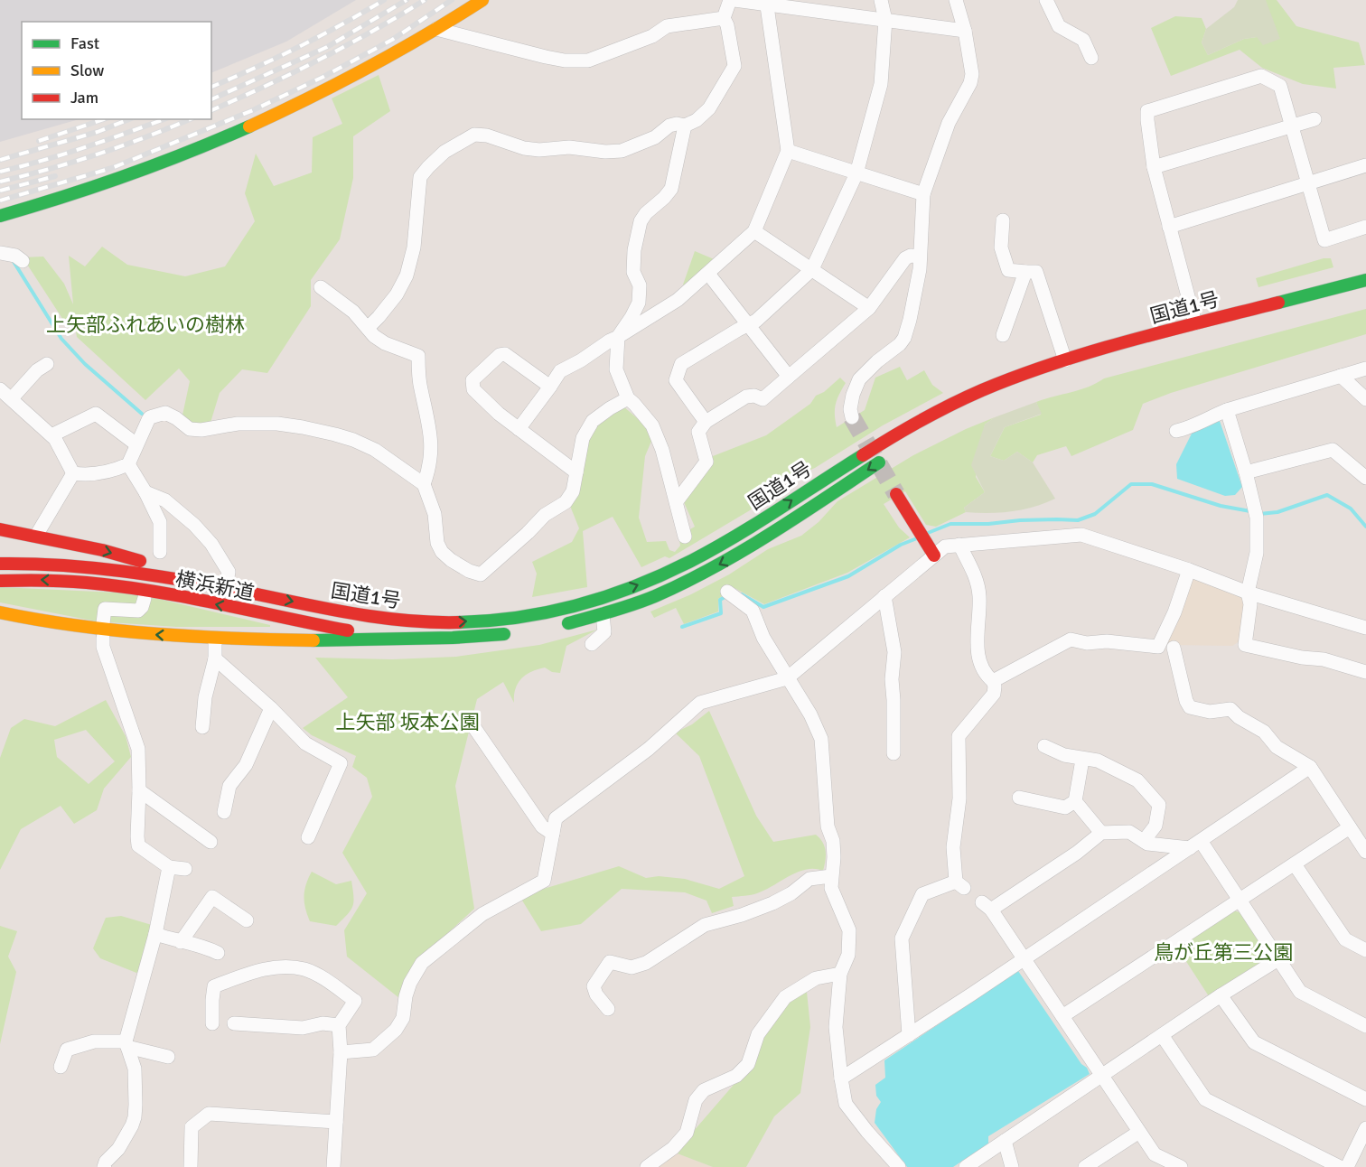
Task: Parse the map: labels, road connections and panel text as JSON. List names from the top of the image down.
{
  "streets": {
    "main road": ["国道1号", "横浜新道"]
  },
  "crossings": [
    ["国道1号", "横浜新道"]
  ],
  "parks": ["上矢部ふれあいの樹林", "上矢部 坂本公園", "鳥が丘第三公園"],
  "legend": ["Fast", "Slow", "Jam"]
}
